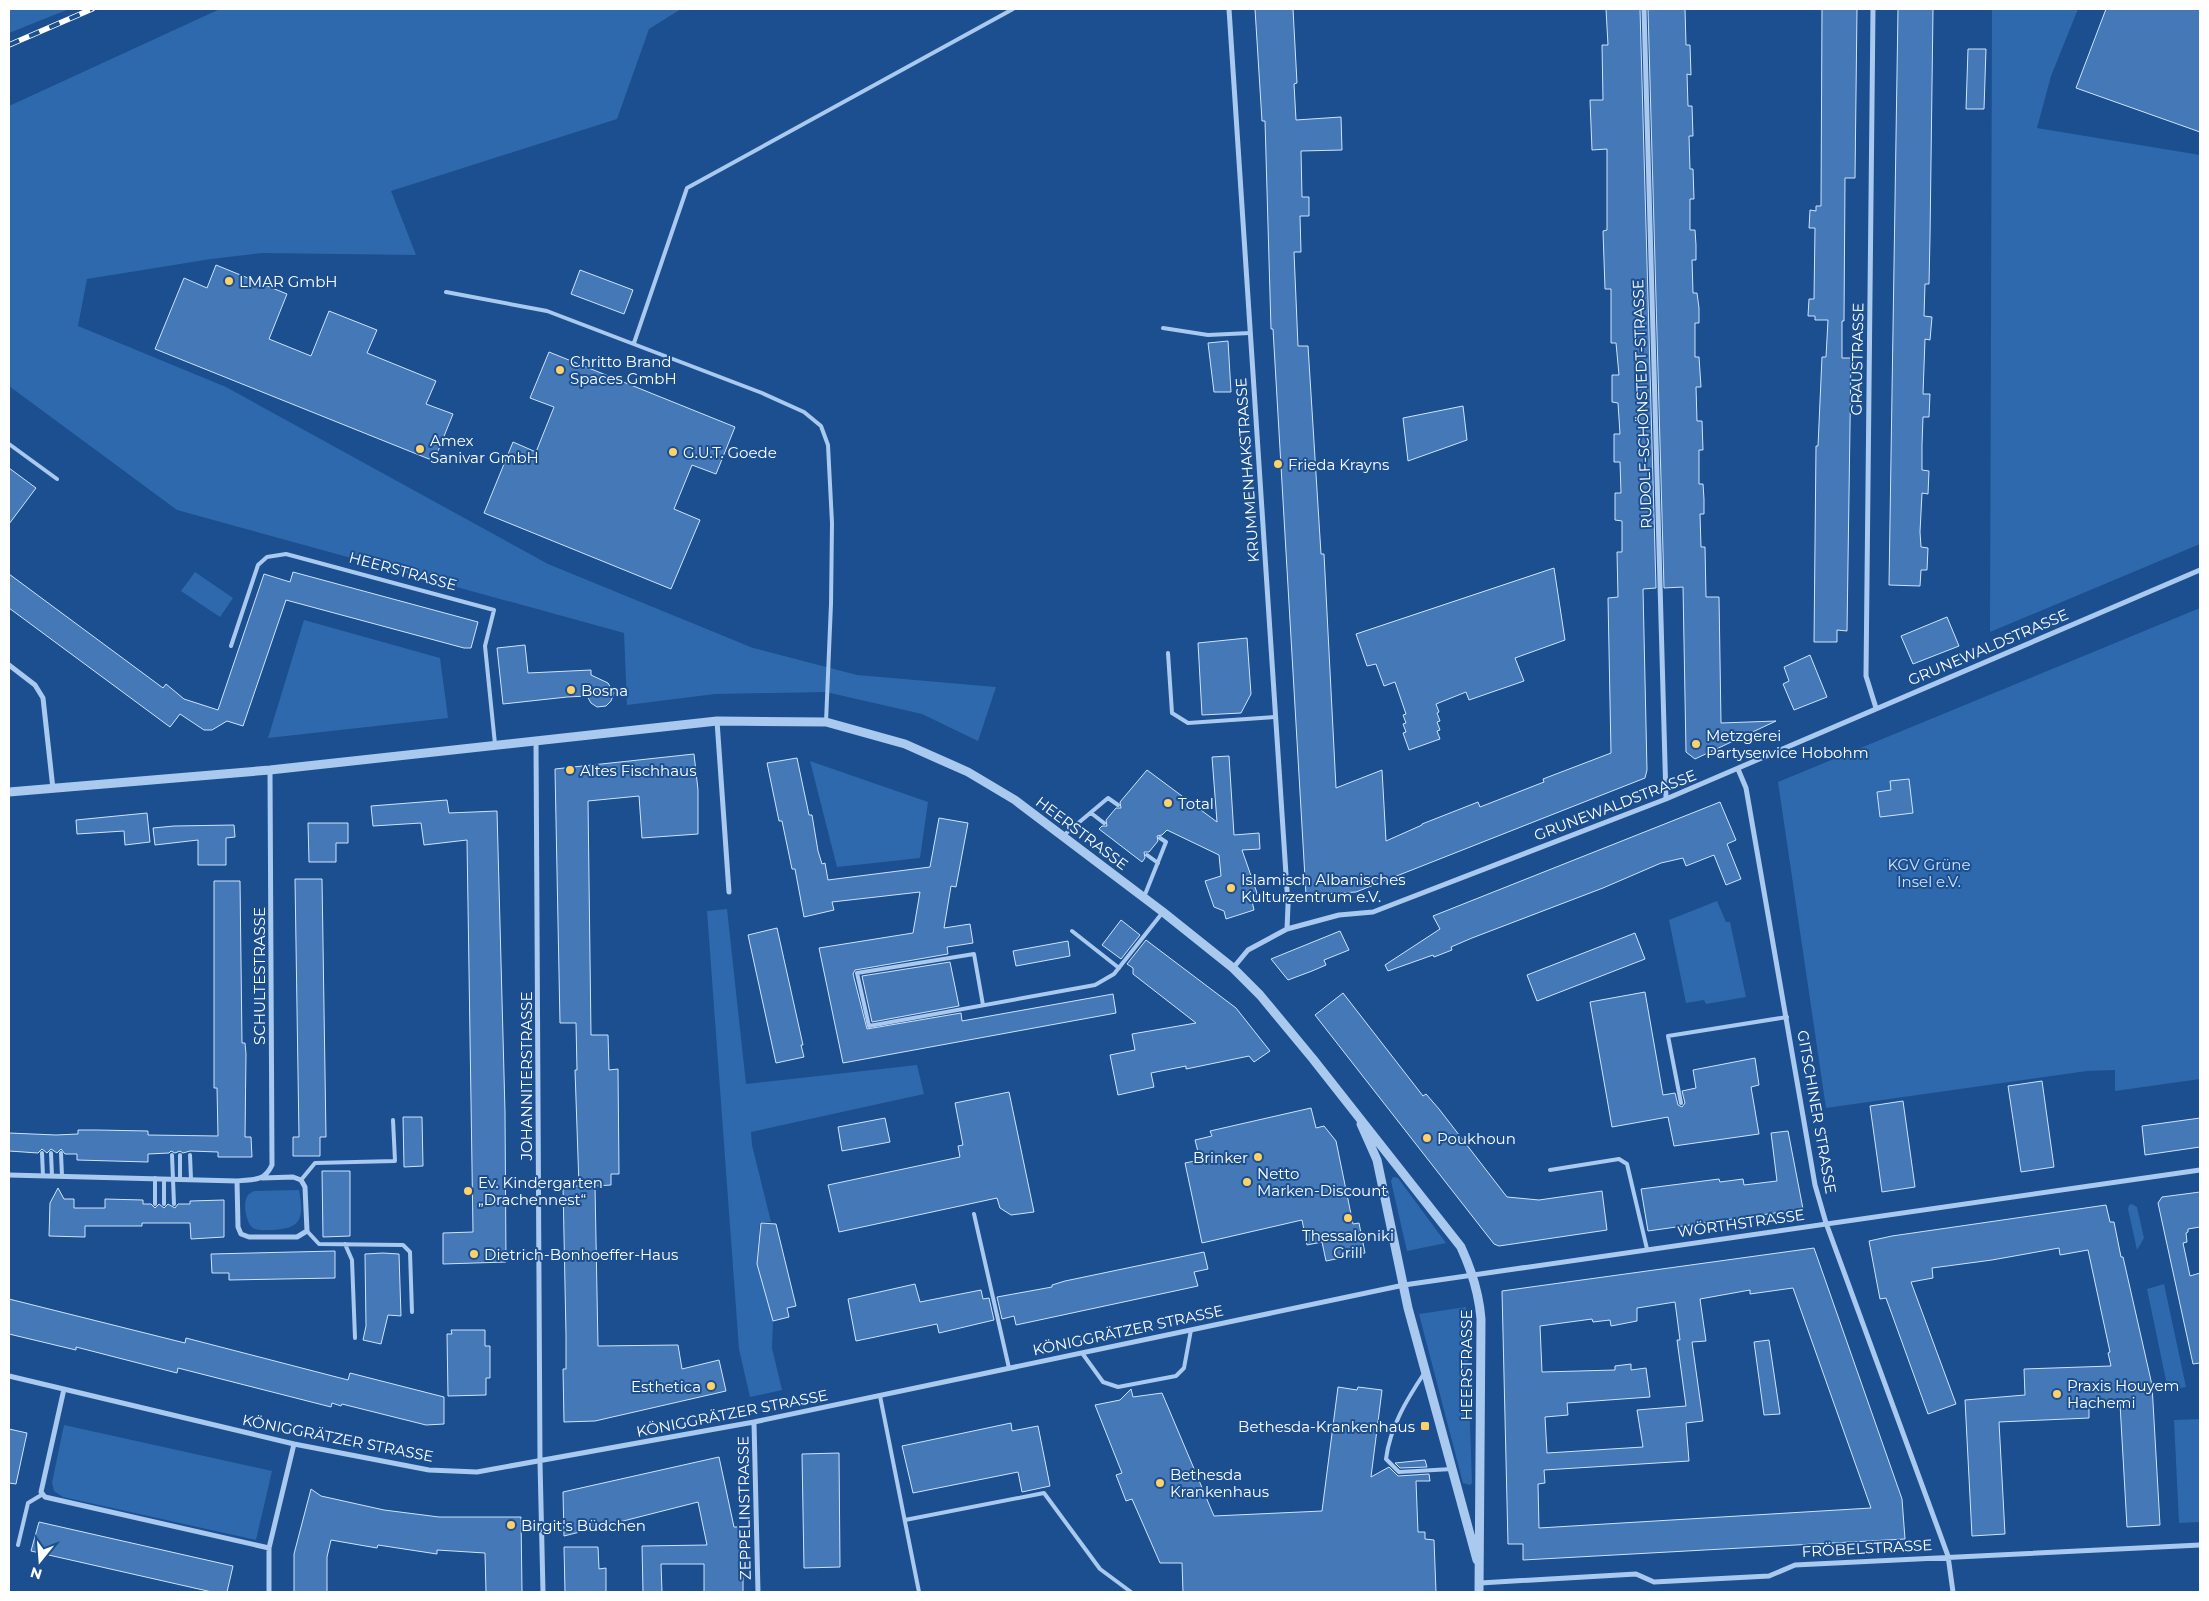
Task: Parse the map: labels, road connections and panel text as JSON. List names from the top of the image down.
{
  "streets": {
    "street": [
      "GRAUSTRASSE",
      "RUDOLF-SCHÖNSTEDT-STRASSE",
      "KRUMMENHAKSTRASSE",
      "HEERSTRASSE",
      "GRUNEWALDSTRASSE",
      "SCHULTESTRASSE",
      "JOHANNITERSTRASSE",
      "GITSCHINER STRASSE",
      "WÖRTHSTRASSE",
      "KÖNIGGRÄTZER STRASSE",
      "ZEPPELINSTRASSE",
      "FRÖBELSTRASSE"
    ]
  },
  "crossings": [
    ["GRAUSTRASSE", "GRUNEWALDSTRASSE"],
    ["RUDOLF-SCHÖNSTEDT-STRASSE", "GRUNEWALDSTRASSE"],
    ["KRUMMENHAKSTRASSE", "GRUNEWALDSTRASSE"],
    ["HEERSTRASSE", "GRUNEWALDSTRASSE"],
    ["HEERSTRASSE", "SCHULTESTRASSE"],
    ["HEERSTRASSE", "JOHANNITERSTRASSE"],
    ["HEERSTRASSE", "WÖRTHSTRASSE"],
    ["HEERSTRASSE", "KÖNIGGRÄTZER STRASSE"],
    ["HEERSTRASSE", "FRÖBELSTRASSE"],
    ["GRUNEWALDSTRASSE", "GITSCHINER STRASSE"],
    ["JOHANNITERSTRASSE", "KÖNIGGRÄTZER STRASSE"],
    ["GITSCHINER STRASSE", "WÖRTHSTRASSE"],
    ["GITSCHINER STRASSE", "FRÖBELSTRASSE"],
    ["WÖRTHSTRASSE", "KÖNIGGRÄTZER STRASSE"],
    ["KÖNIGGRÄTZER STRASSE", "ZEPPELINSTRASSE"]
  ],
  "parks": ["KGV Grüne Insel e.V."],
  "places": {
    "other": [
      "LMAR GmbH",
      "Chritto Brand Spaces GmbH",
      "Amex Sanivar GmbH",
      "G.U.T. Goede",
      "Frieda Krayns",
      "Bosna",
      "Metzgerei Partyservice Hobohm",
      "Altes Fischhaus",
      "Total",
      "Islamisch Albanisches Kulturzentrum e.V.",
      "Poukhoun",
      "Brinker",
      "Netto Marken-Discount",
      "Ev. Kindergarten „Drachennest“",
      "Thessaloniki Grill",
      "Dietrich-Bonhoeffer-Haus",
      "Esthetica",
      "Praxis Houyem Hachemi",
      "Bethesda Krankenhaus",
      "Birgit's Büdchen"
    ],
    "transit": ["Bethesda-Krankenhaus"]
  },
  "north": "bottom"
}
